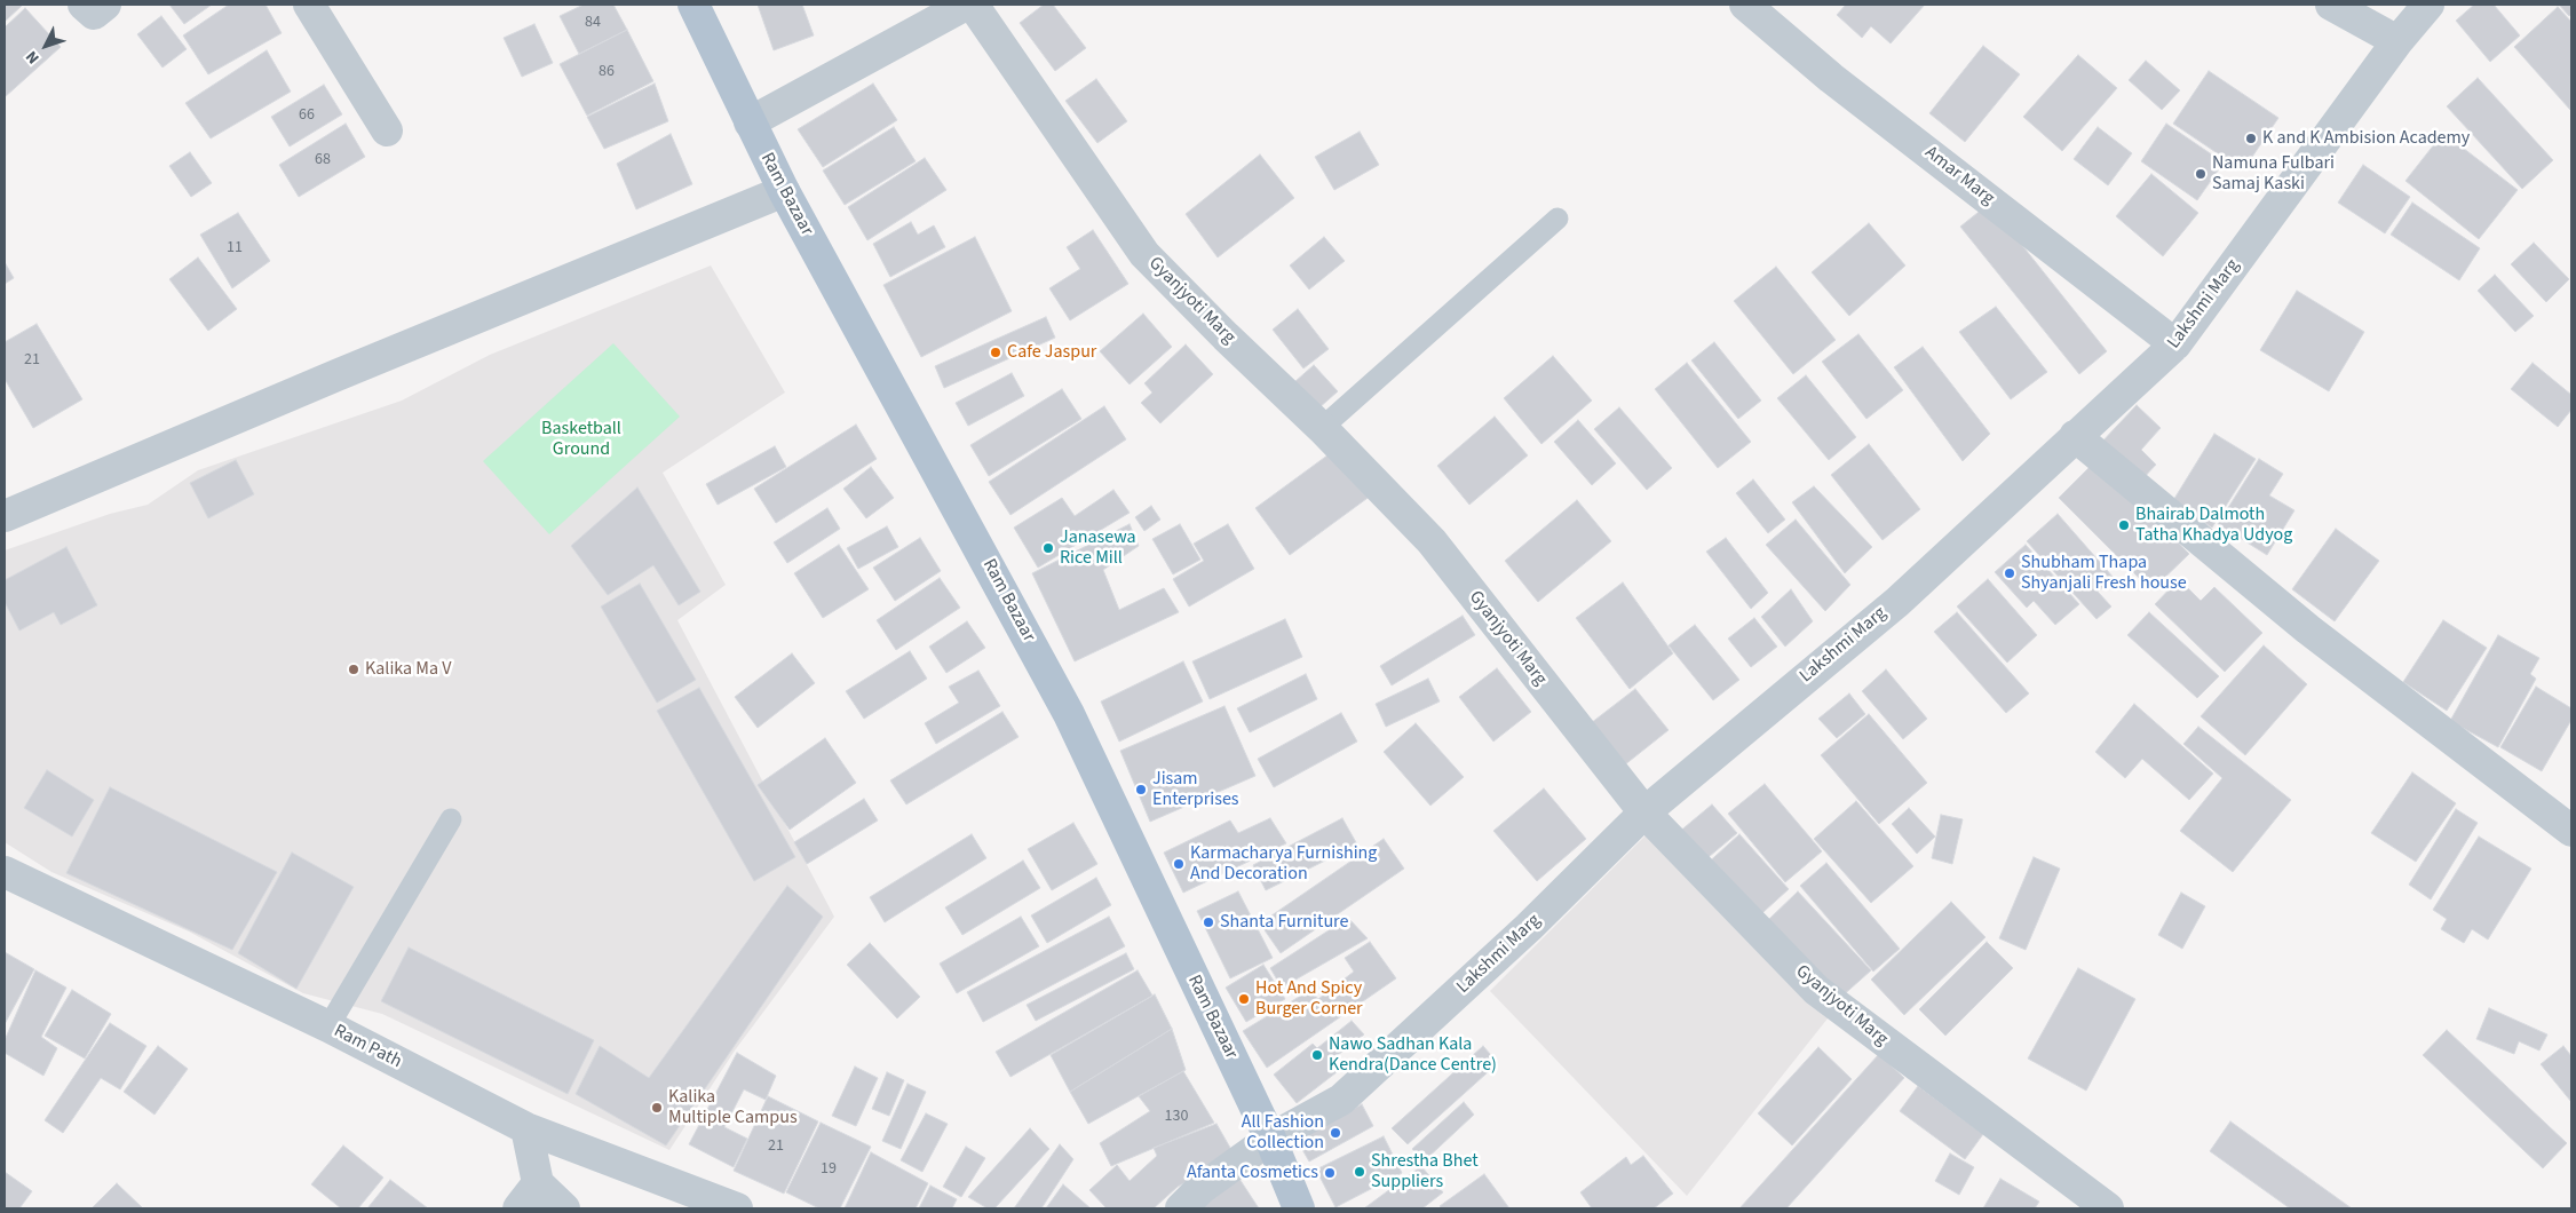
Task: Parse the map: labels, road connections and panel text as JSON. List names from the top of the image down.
{
  "streets": {
    "main road": ["Ram Bazaar"],
    "street": [
      "Amar Marg",
      "Gyanjyoti Marg",
      "Lakshmi Marg",
      "Ram Path"
    ]
  },
  "crossings": [
    ["Amar Marg", "Lakshmi Marg"],
    ["Ram Bazaar", "Lakshmi Marg"],
    ["Gyanjyoti Marg", "Lakshmi Marg"]
  ],
  "parks": ["Basketball Ground"],
  "places": [
    "K and K Ambision Academy",
    "Namuna Fulbari Samaj Kaski",
    "Cafe Jaspur",
    "Bhairab Dalmoth Tatha Khadya Udyog",
    "Janasewa Rice Mill",
    "Shubham Thapa Shyanjali Fresh house",
    "Kalika Ma V",
    "Jisam Enterprises",
    "Karmacharya Furnishing And Decoration",
    "Shanta Furniture",
    "Hot And Spicy Burger Corner",
    "Nawo Sadhan Kala Kendra(Dance Centre)",
    "Kalika Multiple Campus",
    "All Fashion Collection",
    "Shrestha Bhet Suppliers",
    "Afanta Cosmetics"
  ],
  "house_numbers": [
    "84",
    "86",
    "66",
    "68",
    "11",
    "21",
    "130",
    "21",
    "19"
  ],
  "north": "bottom left"
}
